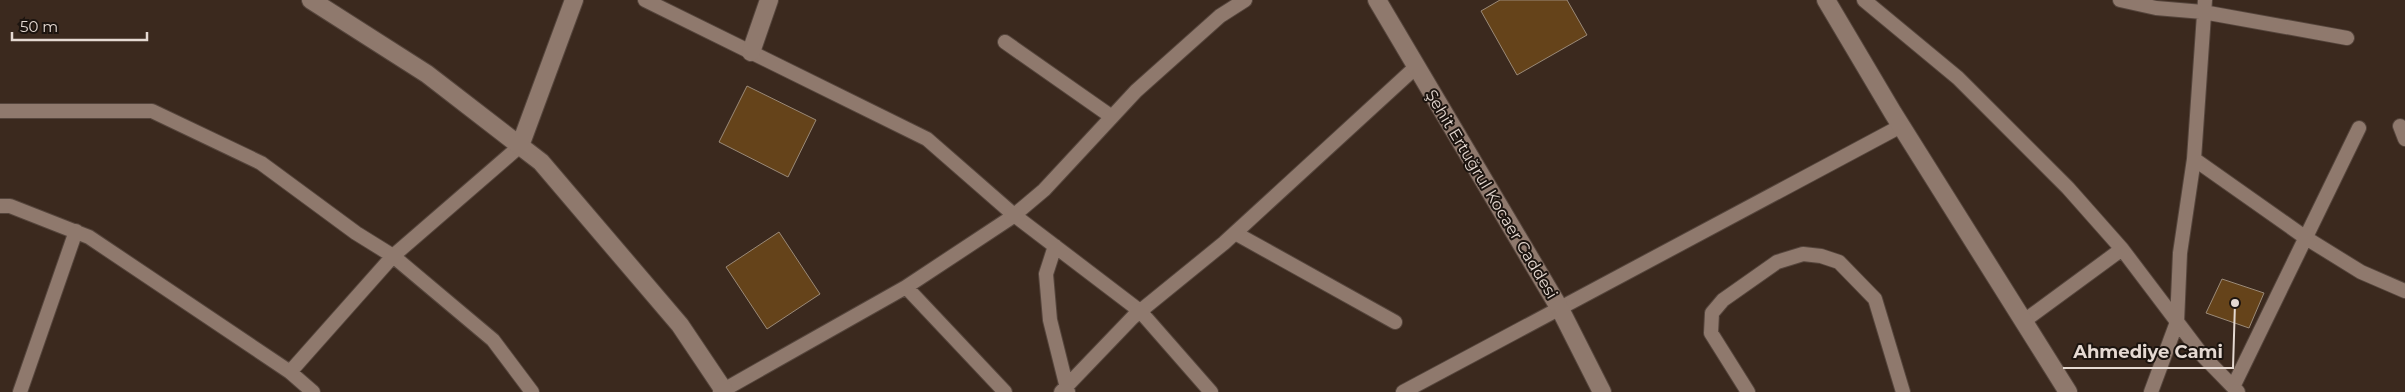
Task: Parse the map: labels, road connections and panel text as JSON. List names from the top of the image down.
{
  "streets": {
    "street": ["Şehit Ertuğrul Kocaer Caddesi"]
  },
  "places": ["Ahmediye Cami"],
  "scale_bar": "50 m"
}
